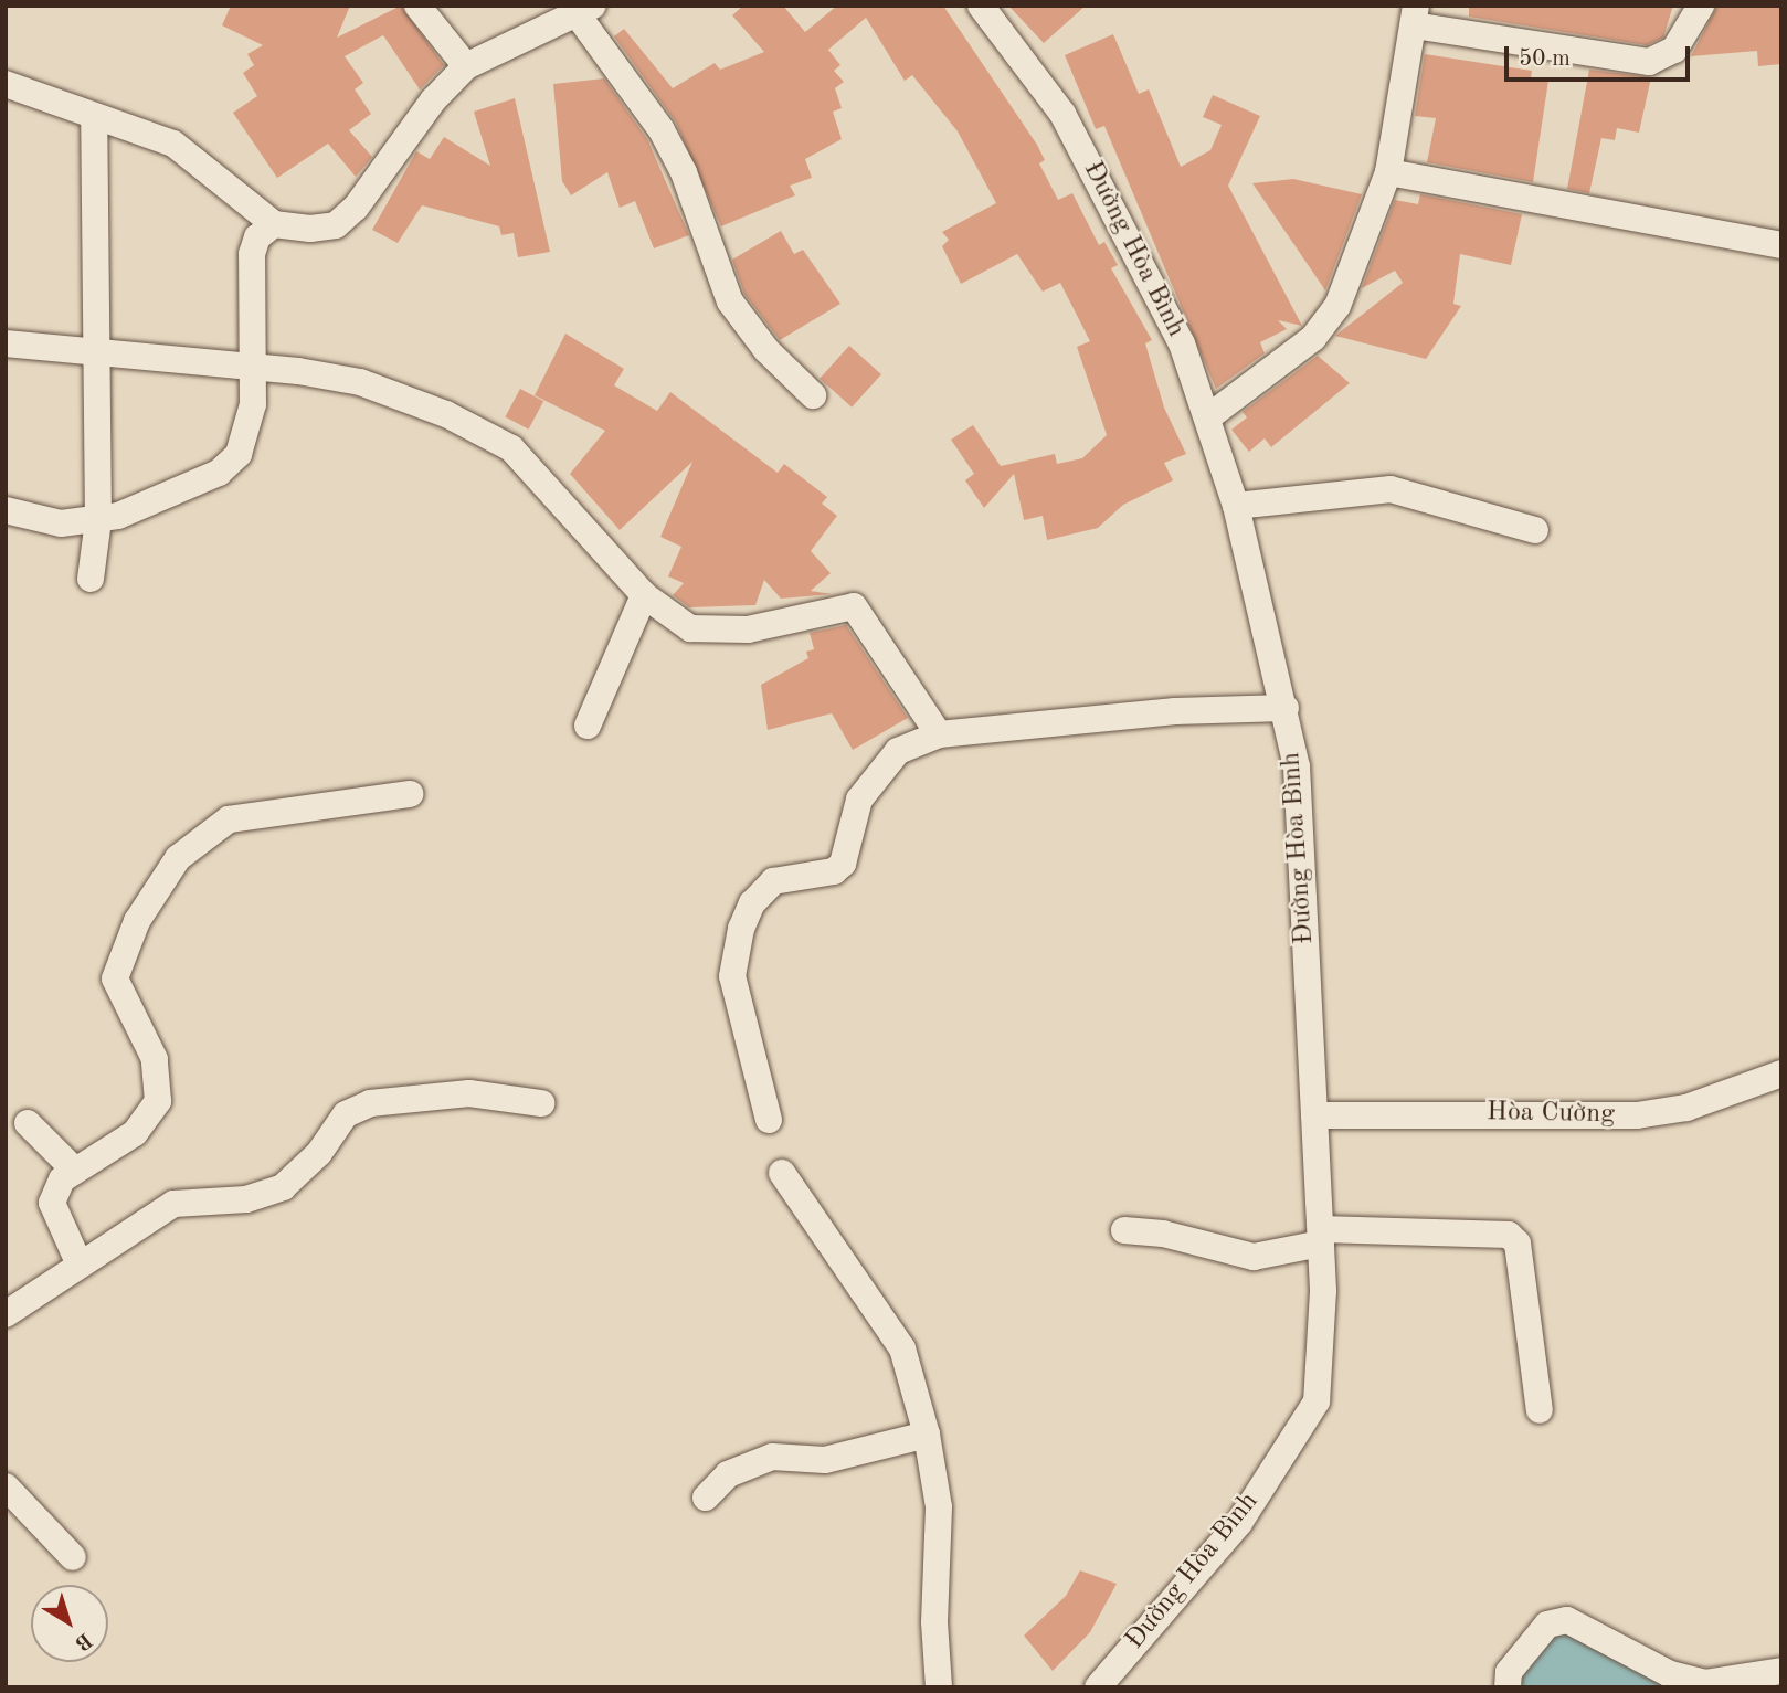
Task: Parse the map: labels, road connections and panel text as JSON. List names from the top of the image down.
{
  "streets": {
    "street": ["Đường Hòa Bình", "Hòa Cường"]
  },
  "crossings": [
    ["Đường Hòa Bình", "Hòa Cường"]
  ],
  "scale_bar": "50 m",
  "north": "bottom right"
}
